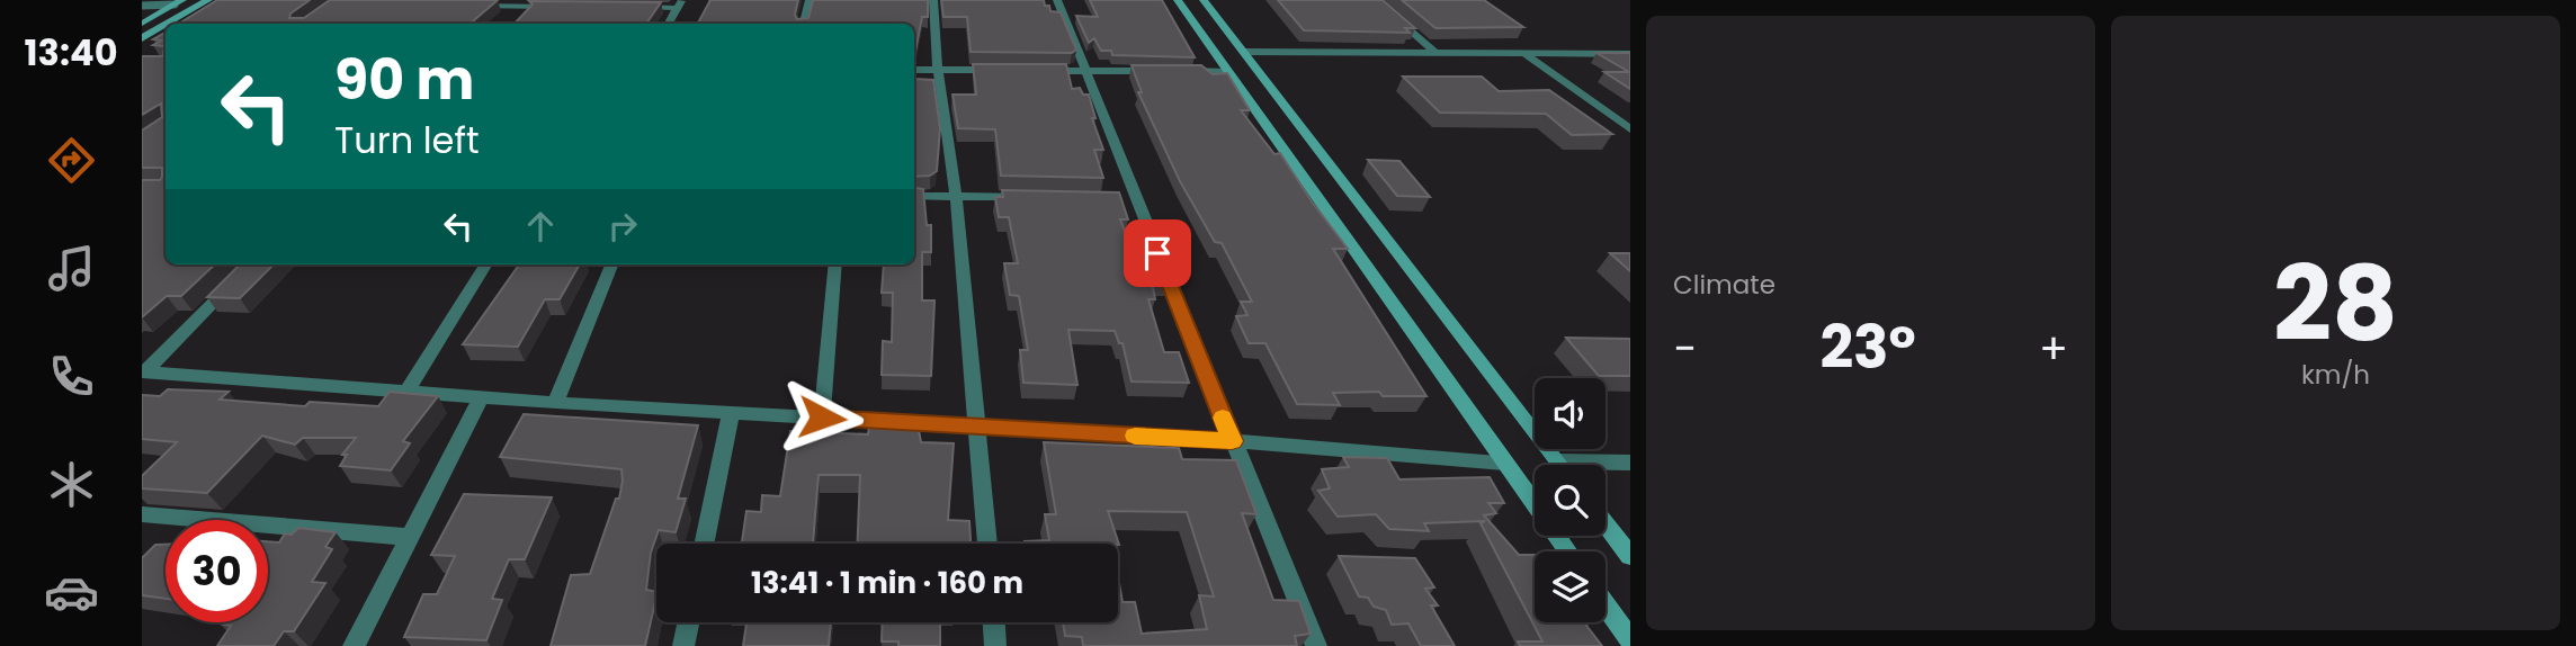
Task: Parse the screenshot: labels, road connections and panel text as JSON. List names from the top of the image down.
{
  "page": {
    "tabs": "13:40",
    "tile": [
      "Climate",
      ["28", "km/h"]
    ],
    "turn": ["90 m", "Turn left"],
    "heat": ["−", "23°", "+"],
    "limit": "30",
    "trip": "13:41 · 1 min · 160 m"
  }
}
